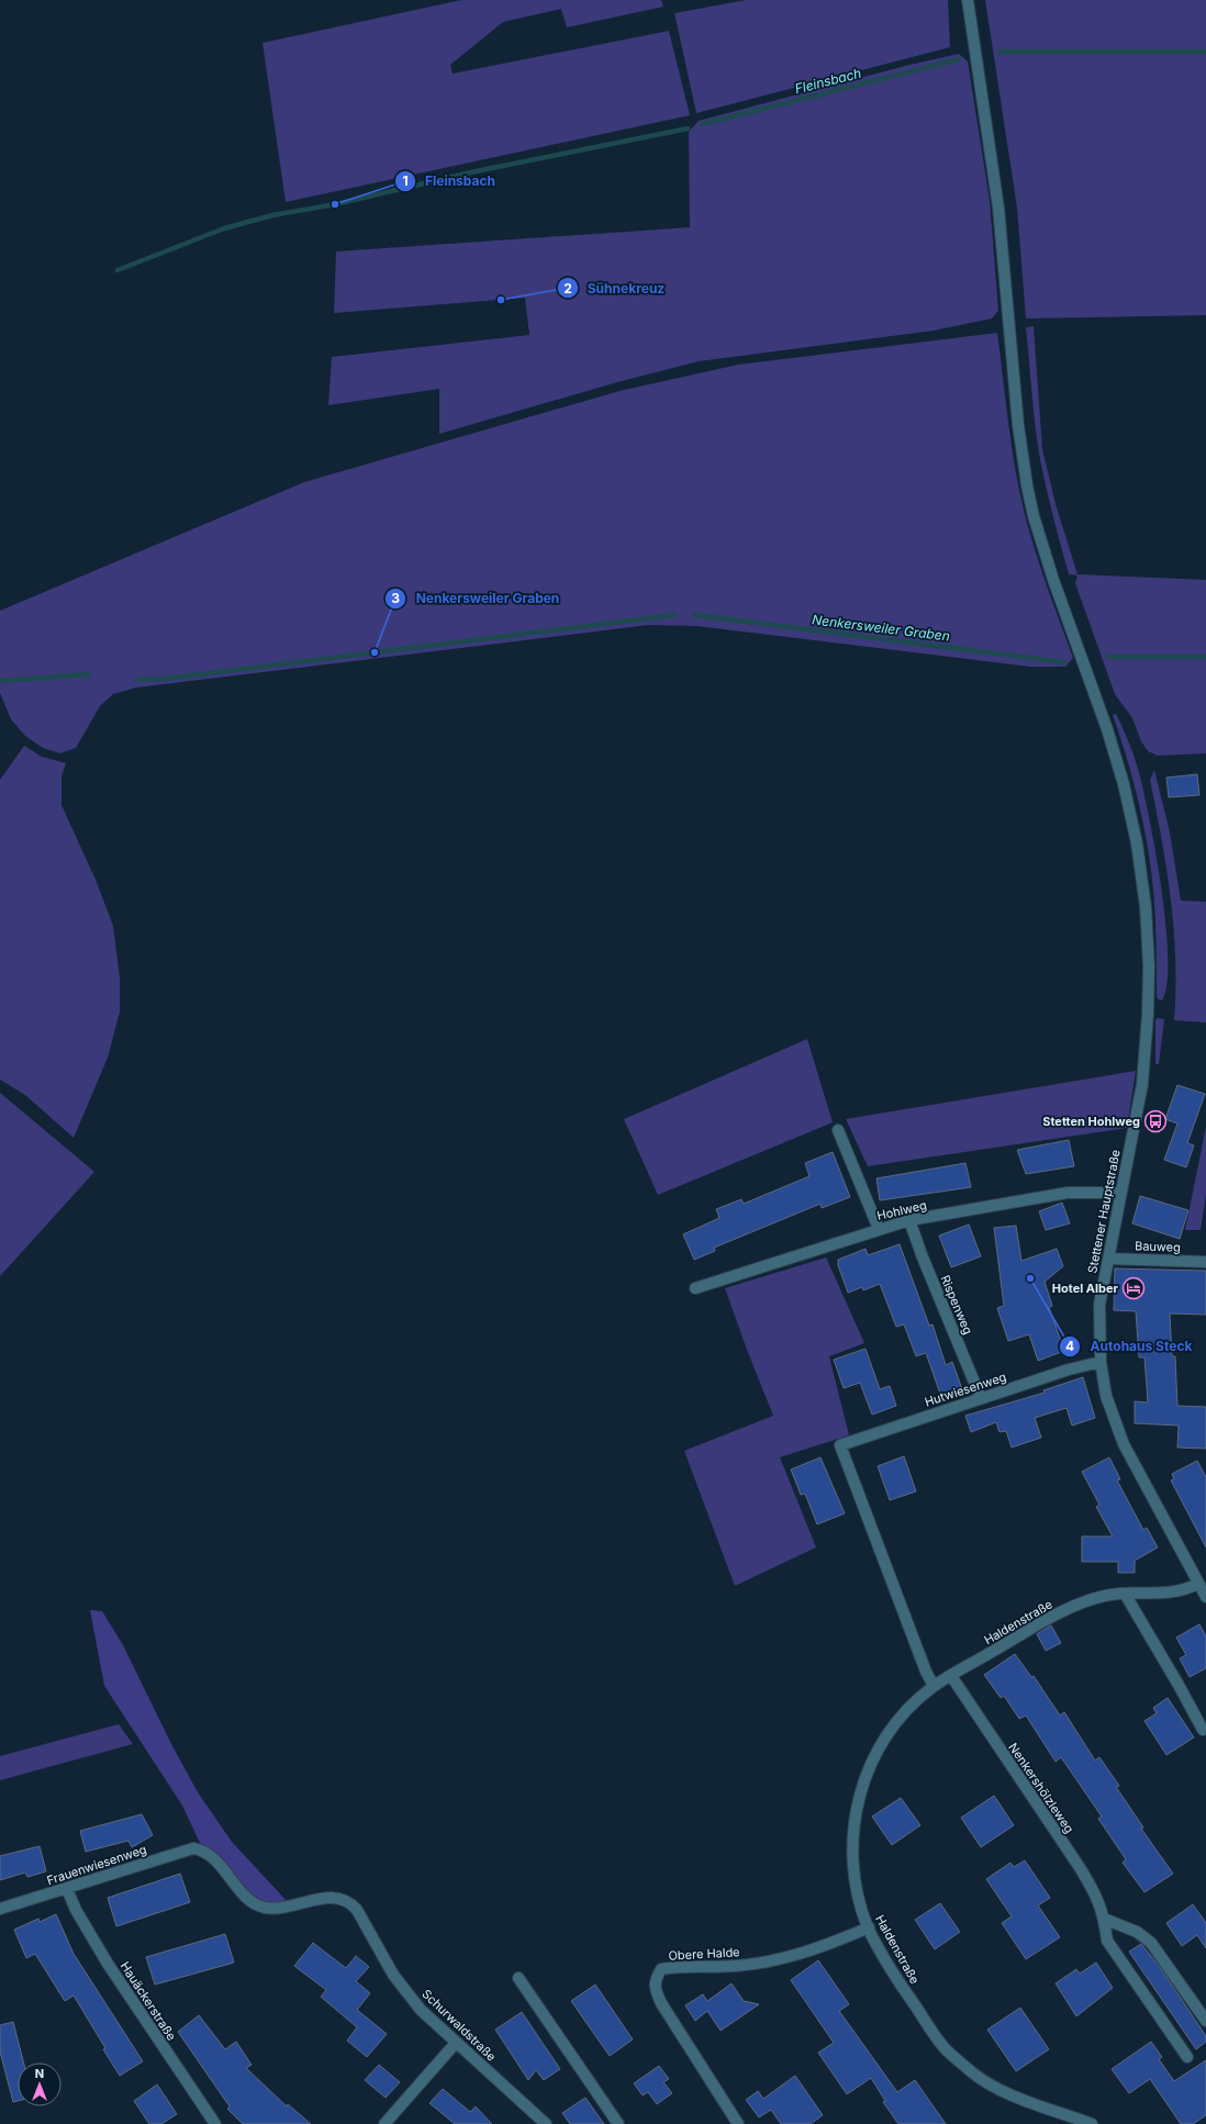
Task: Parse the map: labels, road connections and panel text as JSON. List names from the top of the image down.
{
  "streets": {
    "street": [
      "Hohlweg",
      "Stettener Hauptstraße",
      "Bauweg",
      "Rispenweg",
      "Hutwiesenweg",
      "Haldenstraße",
      "Nenkershölzleweg",
      "Frauenwiesenweg",
      "Obere Halde",
      "Hauäckerstraße",
      "Schurwaldstraße"
    ]
  },
  "crossings": [
    ["Hohlweg", "Stettener Hauptstraße"],
    ["Hohlweg", "Rispenweg"],
    ["Stettener Hauptstraße", "Bauweg"],
    ["Stettener Hauptstraße", "Hutwiesenweg"],
    ["Stettener Hauptstraße", "Haldenstraße"],
    ["Rispenweg", "Hutwiesenweg"],
    ["Hutwiesenweg", "Haldenstraße"],
    ["Haldenstraße", "Nenkershölzleweg"],
    ["Haldenstraße", "Obere Halde"],
    ["Frauenwiesenweg", "Hauäckerstraße"],
    ["Frauenwiesenweg", "Schurwaldstraße"]
  ],
  "water": ["Fleinsbach", "Nenkersweiler Graben"],
  "places": {
    "other": [
      "Fleinsbach",
      "Sühnekreuz",
      "Nenkersweiler Graben",
      "Autohaus Steck"
    ],
    "bus stop": ["Stetten Hohlweg"],
    "hotel": ["Hotel Alber"]
  },
  "north": "top"
}
